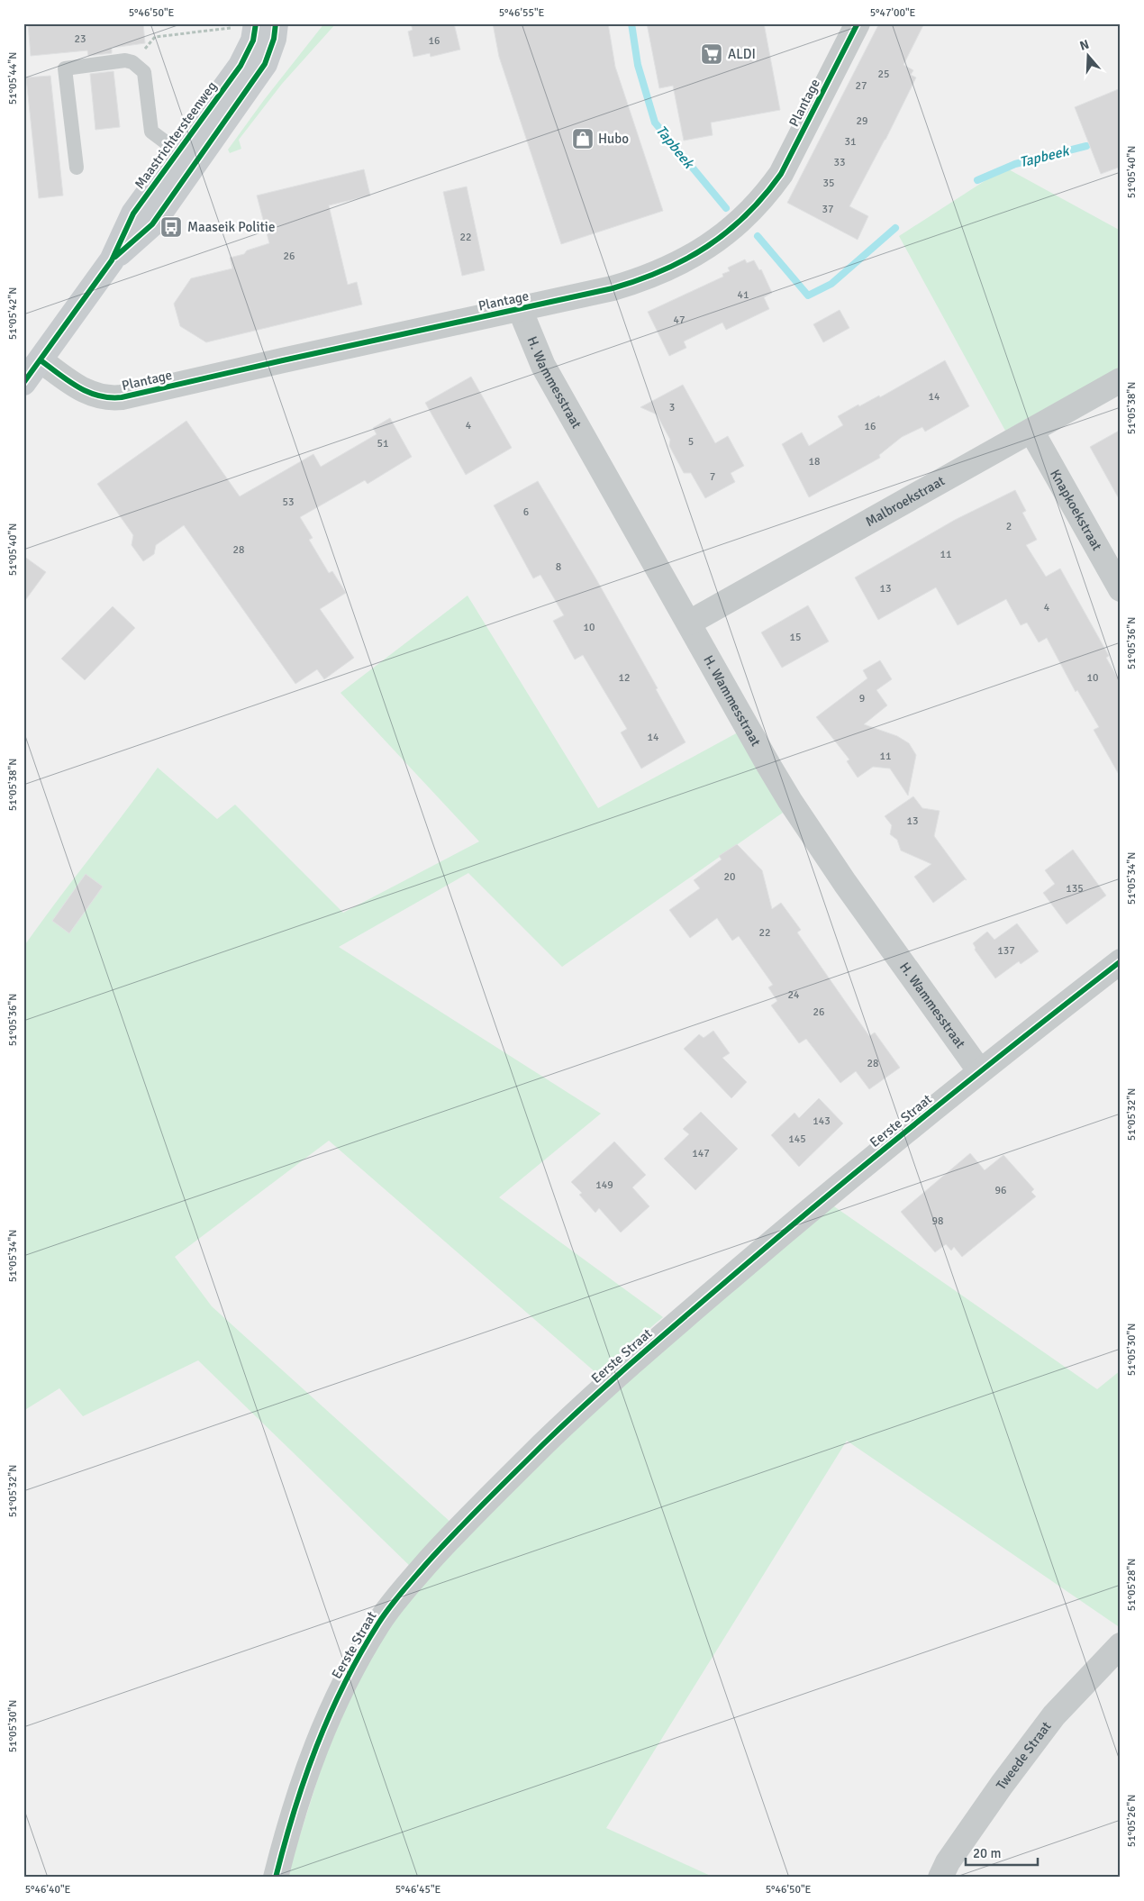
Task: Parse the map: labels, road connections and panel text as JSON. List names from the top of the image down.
{
  "streets": {
    "main road": ["Maastrichtersteenweg"],
    "street": [
      "Plantage",
      "H. Wammesstraat",
      "Malbroekstraat",
      "Knapkoekstraat",
      "Eerste Straat",
      "Tweede Straat"
    ]
  },
  "crossings": [
    ["Plantage", "Maastrichtersteenweg"],
    ["Plantage", "H. Wammesstraat"],
    ["H. Wammesstraat", "Malbroekstraat"],
    ["H. Wammesstraat", "Eerste Straat"],
    ["Malbroekstraat", "Knapkoekstraat"]
  ],
  "water": ["Tapbeek"],
  "places": {
    "supermarket": ["ALDI"],
    "shop": ["Hubo"],
    "bus stop": ["Maaseik Politie"]
  },
  "house_numbers": [
    "23",
    "16",
    "25",
    "27",
    "29",
    "31",
    "33",
    "35",
    "37",
    "22",
    "26",
    "41",
    "47",
    "14",
    "3",
    "4",
    "16",
    "5",
    "51",
    "18",
    "7",
    "53",
    "6",
    "2",
    "28",
    "11",
    "8",
    "13",
    "4",
    "10",
    "15",
    "12",
    "10",
    "9",
    "14",
    "11",
    "13",
    "20",
    "135",
    "22",
    "137",
    "24",
    "26",
    "28",
    "143",
    "145",
    "147",
    "149",
    "96",
    "98"
  ],
  "scale_bar": "20 m",
  "north": "top",
  "coordinates": [
    "5°46'50\"E",
    "5°46'55\"E",
    "5°47'00\"E",
    "51°05'44\"N",
    "51°05'40\"N",
    "51°05'42\"N",
    "51°05'38\"N",
    "51°05'36\"N",
    "51°05'34\"N",
    "51°05'32\"N",
    "51°05'30\"N",
    "51°05'28\"N",
    "51°05'26\"N",
    "5°46'40\"E",
    "5°46'45\"E"
  ]
}
